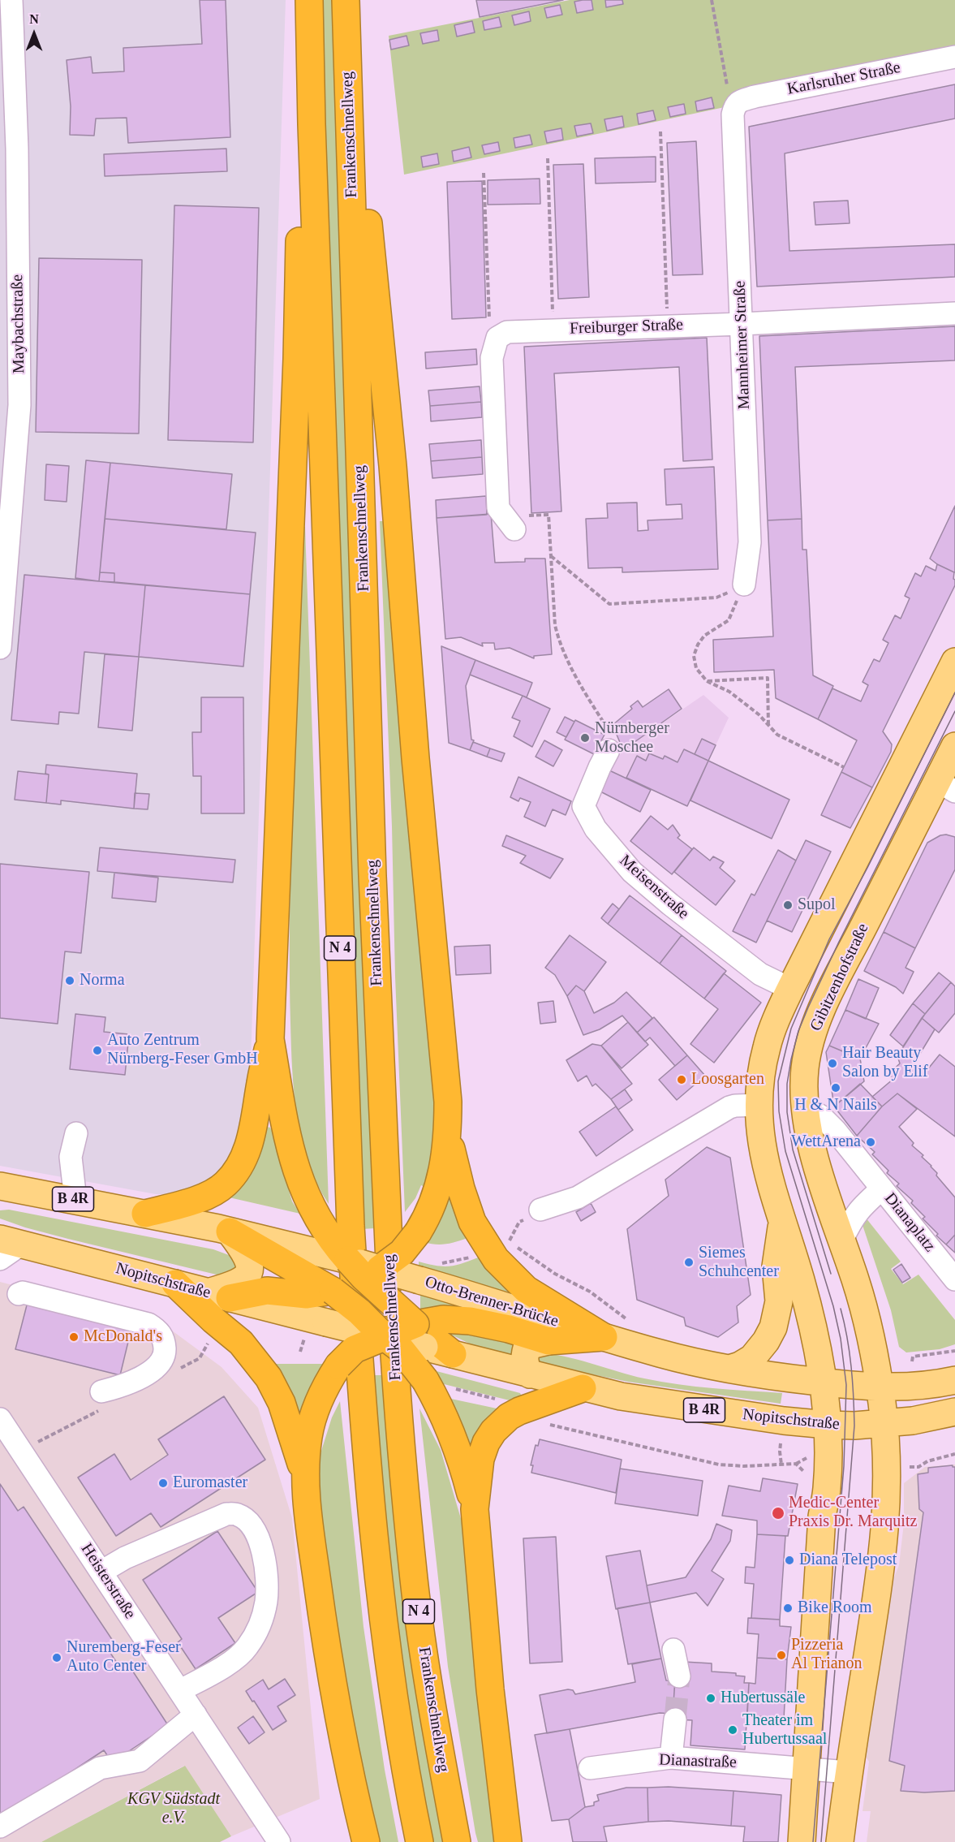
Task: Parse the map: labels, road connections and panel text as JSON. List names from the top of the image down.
{
  "streets": {
    "highway": ["Frankenschnellweg", "N 4"],
    "main road": [
      "Gibitzenhofstraße",
      "B 4R",
      "Nopitschstraße",
      "Otto-Brenner-Brücke"
    ],
    "street": [
      "Karlsruher Straße",
      "Maybachstraße",
      "Freiburger Straße",
      "Mannheimer Straße",
      "Meisenstraße",
      "Dianaplatz",
      "Heisterstraße",
      "Dianastraße"
    ]
  },
  "crossings": [
    ["Karlsruher Straße", "Mannheimer Straße"],
    ["Freiburger Straße", "Mannheimer Straße"],
    ["Gibitzenhofstraße", "B 4R"],
    ["Gibitzenhofstraße", "Dianaplatz"],
    ["Gibitzenhofstraße", "Nopitschstraße"],
    ["B 4R", "Nopitschstraße"],
    ["B 4R", "Otto-Brenner-Brücke"]
  ],
  "parks": ["KGV Südstadt e.V."],
  "places": [
    "Nürnberger Moschee",
    "Supol",
    "Norma",
    "Auto Zentrum Nürnberg-Feser GmbH",
    "Hair Beauty Salon by Elif",
    "Loosgarten",
    "H & N Nails",
    "WettArena",
    "Siemes Schuhcenter",
    "McDonald's",
    "Euromaster",
    "Medic-Center Praxis Dr. Marquitz",
    "Diana Telepost",
    "Bike Room",
    "Pizzeria Al Trianon",
    "Nuremberg-Feser Auto Center",
    "Hubertussäle",
    "Theater im Hubertussaal"
  ],
  "north": "top"
}
